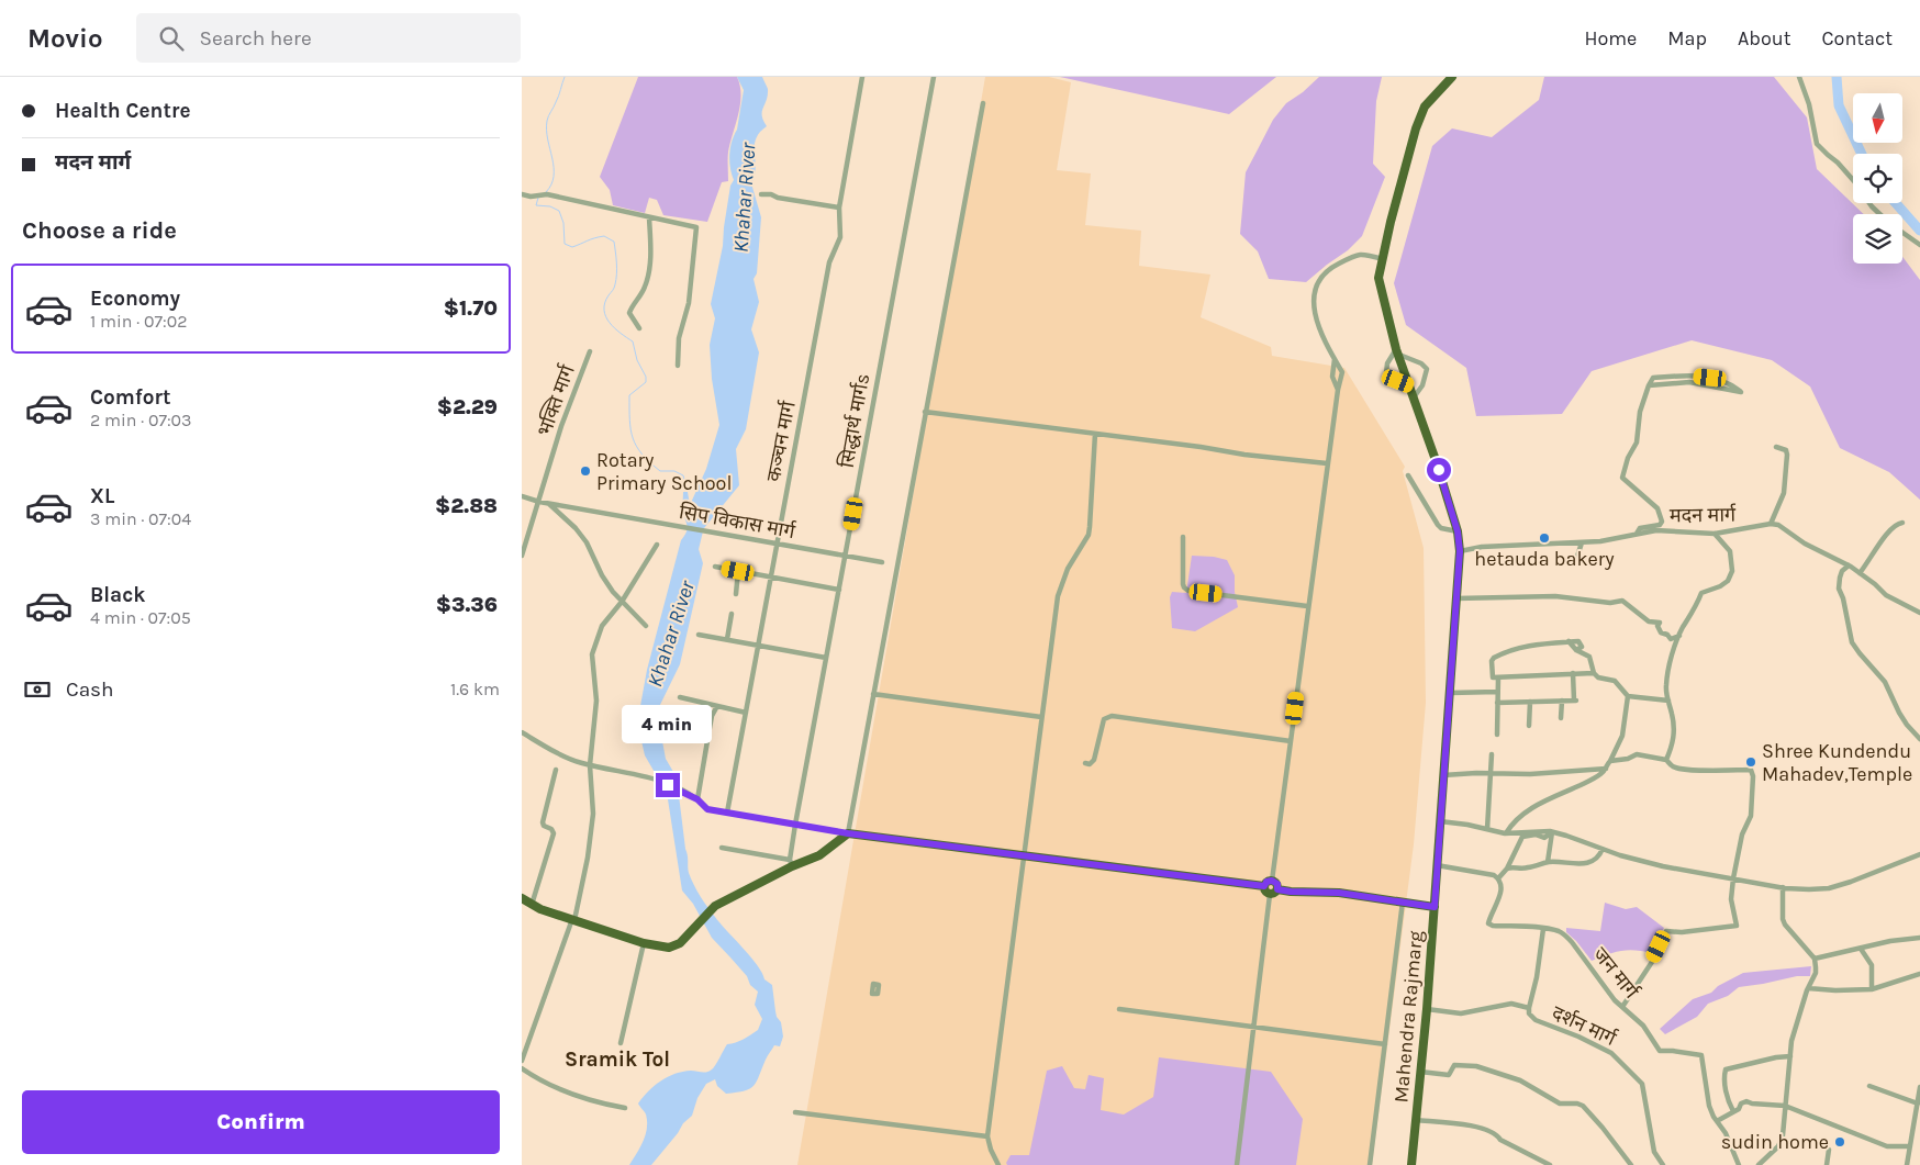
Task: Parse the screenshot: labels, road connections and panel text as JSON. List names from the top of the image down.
{
  "streets": {
    "highway": ["Mahendra Rajmarg"],
    "street": [
      "भक्ति मार्ग",
      "सिद्धार्थ मार्गs",
      "कञ्चन मार्ग",
      "मदन मार्ग",
      "सिप विकास मार्ग",
      "जन मार्ग",
      "दर्शन मार्ग"
    ]
  },
  "crossings": [
    ["भक्ति मार्ग", "सिप विकास मार्ग"],
    ["सिद्धार्थ मार्गs", "सिप विकास मार्ग"],
    ["कञ्चन मार्ग", "सिप विकास मार्ग"],
    ["मदन मार्ग", "Mahendra Rajmarg"],
    ["Mahendra Rajmarg", "दर्शन मार्ग"]
  ],
  "districts": ["Sramik Tol"],
  "water": ["Khahar River"],
  "places": [
    "Rotary Primary School",
    "hetauda bakery",
    "Shree Kundendu Mahadev,Temple",
    "sudin home"
  ],
  "north": "bottom",
  "page": {
    "header": "Movio",
    "search": "Search here",
    "nav": [
      "Home",
      "Map",
      "About",
      "Contact"
    ],
    "banner": ["Health Centre", "मदन मार्ग"],
    "heading": "Choose a ride",
    "list": [
      {
        "name": "Economy",
        "note": "1 min · 07:02",
        "value": "$1.70"
      },
      {
        "name": "Comfort",
        "note": "2 min · 07:03",
        "value": "$2.29"
      },
      {
        "name": "XL",
        "note": "3 min · 07:04",
        "value": "$2.88"
      },
      {
        "name": "Black",
        "note": "4 min · 07:05",
        "value": "$3.36"
      }
    ],
    "pay": ["Cash", "1.6 km"],
    "bubble": "4 min",
    "buttons": "Confirm"
  }
}
